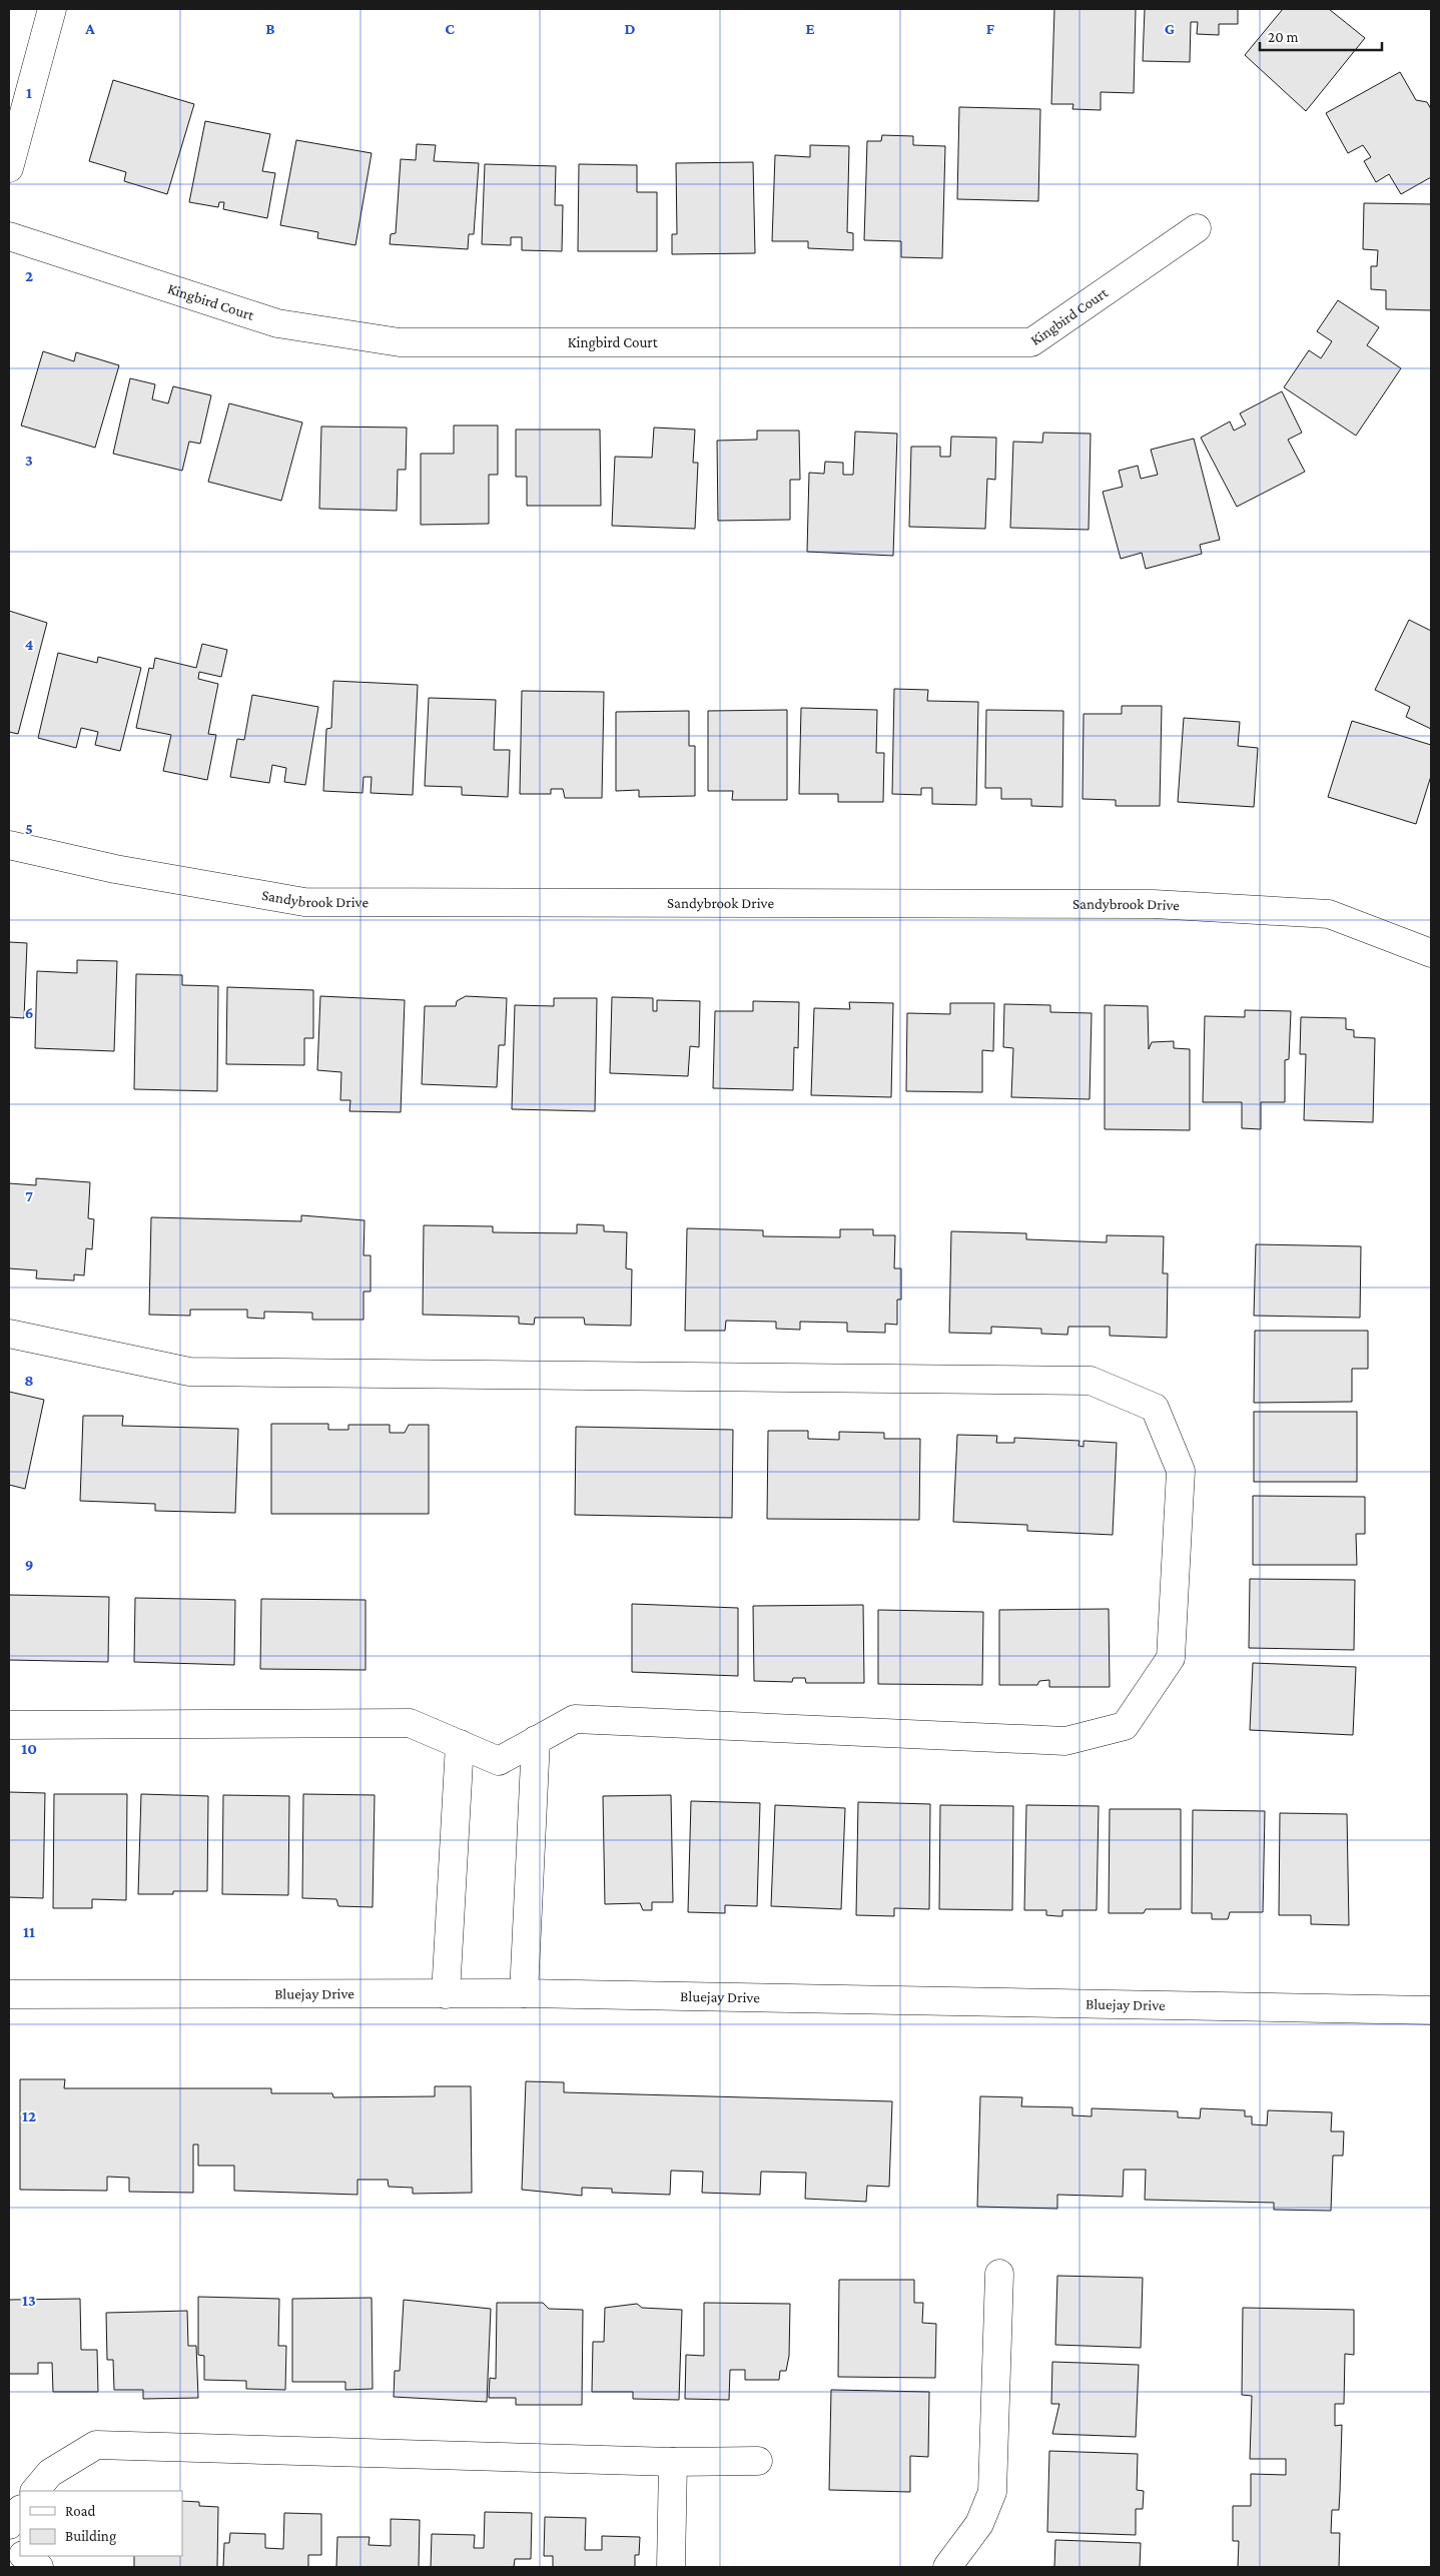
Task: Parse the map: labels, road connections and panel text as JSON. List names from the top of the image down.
{
  "streets": {
    "street": ["Kingbird Court", "Sandybrook Drive", "Bluejay Drive"]
  },
  "legend": ["Road", "Building"],
  "scale_bar": "20 m",
  "grid": {
    "columns": [
      "A",
      "B",
      "C",
      "D",
      "E",
      "F",
      "G"
    ],
    "rows": [
      "1",
      "2",
      "3",
      "4",
      "5",
      "6",
      "7",
      "8",
      "9",
      "10",
      "11",
      "12",
      "13"
    ]
  }
}
